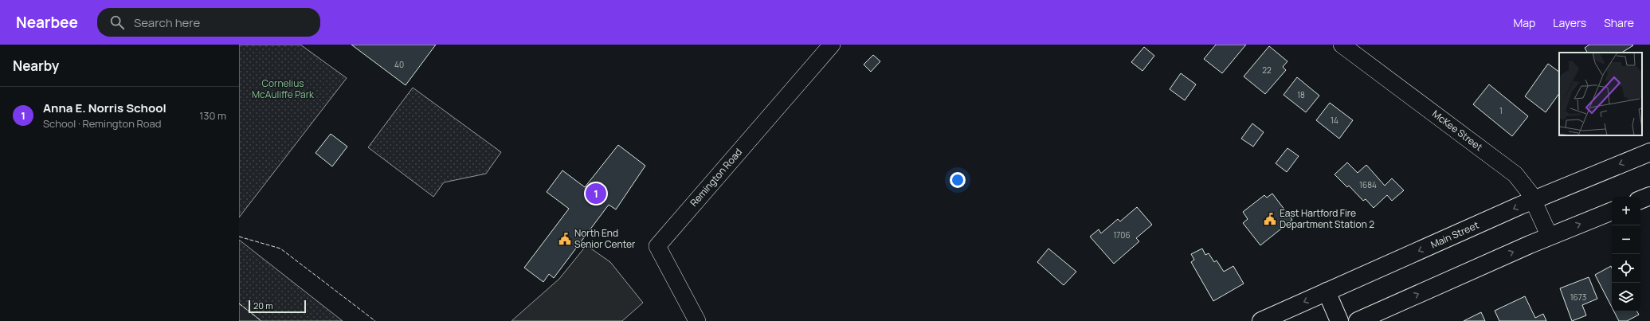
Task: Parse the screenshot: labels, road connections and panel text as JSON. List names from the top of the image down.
{
  "streets": {
    "highway": ["Main Street"],
    "street": ["McKee Street", "Remington Road"]
  },
  "crossings": [
    ["McKee Street", "Main Street"]
  ],
  "parks": ["Cornelius McAuliffe Park"],
  "places": {
    "public building": ["East Hartford Fire Department Station 2", "North End Senior Center"]
  },
  "house_numbers": [
    "40",
    "22",
    "18",
    "1",
    "14",
    "1684",
    "1706",
    "1673"
  ],
  "scale_bar": "20 m",
  "page": {
    "header": "Nearbee",
    "search": "Search here",
    "nav": ["Map", "Layers", "Share"],
    "heading": "Nearby",
    "list": [
      {
        "mark": "1",
        "name": "Anna E. Norris School",
        "note": "School · Remington Road",
        "value": "130 m"
      }
    ],
    "pins": "1",
    "map_buttons": ["+", "−"],
    "scale": "20 m"
  }
}
